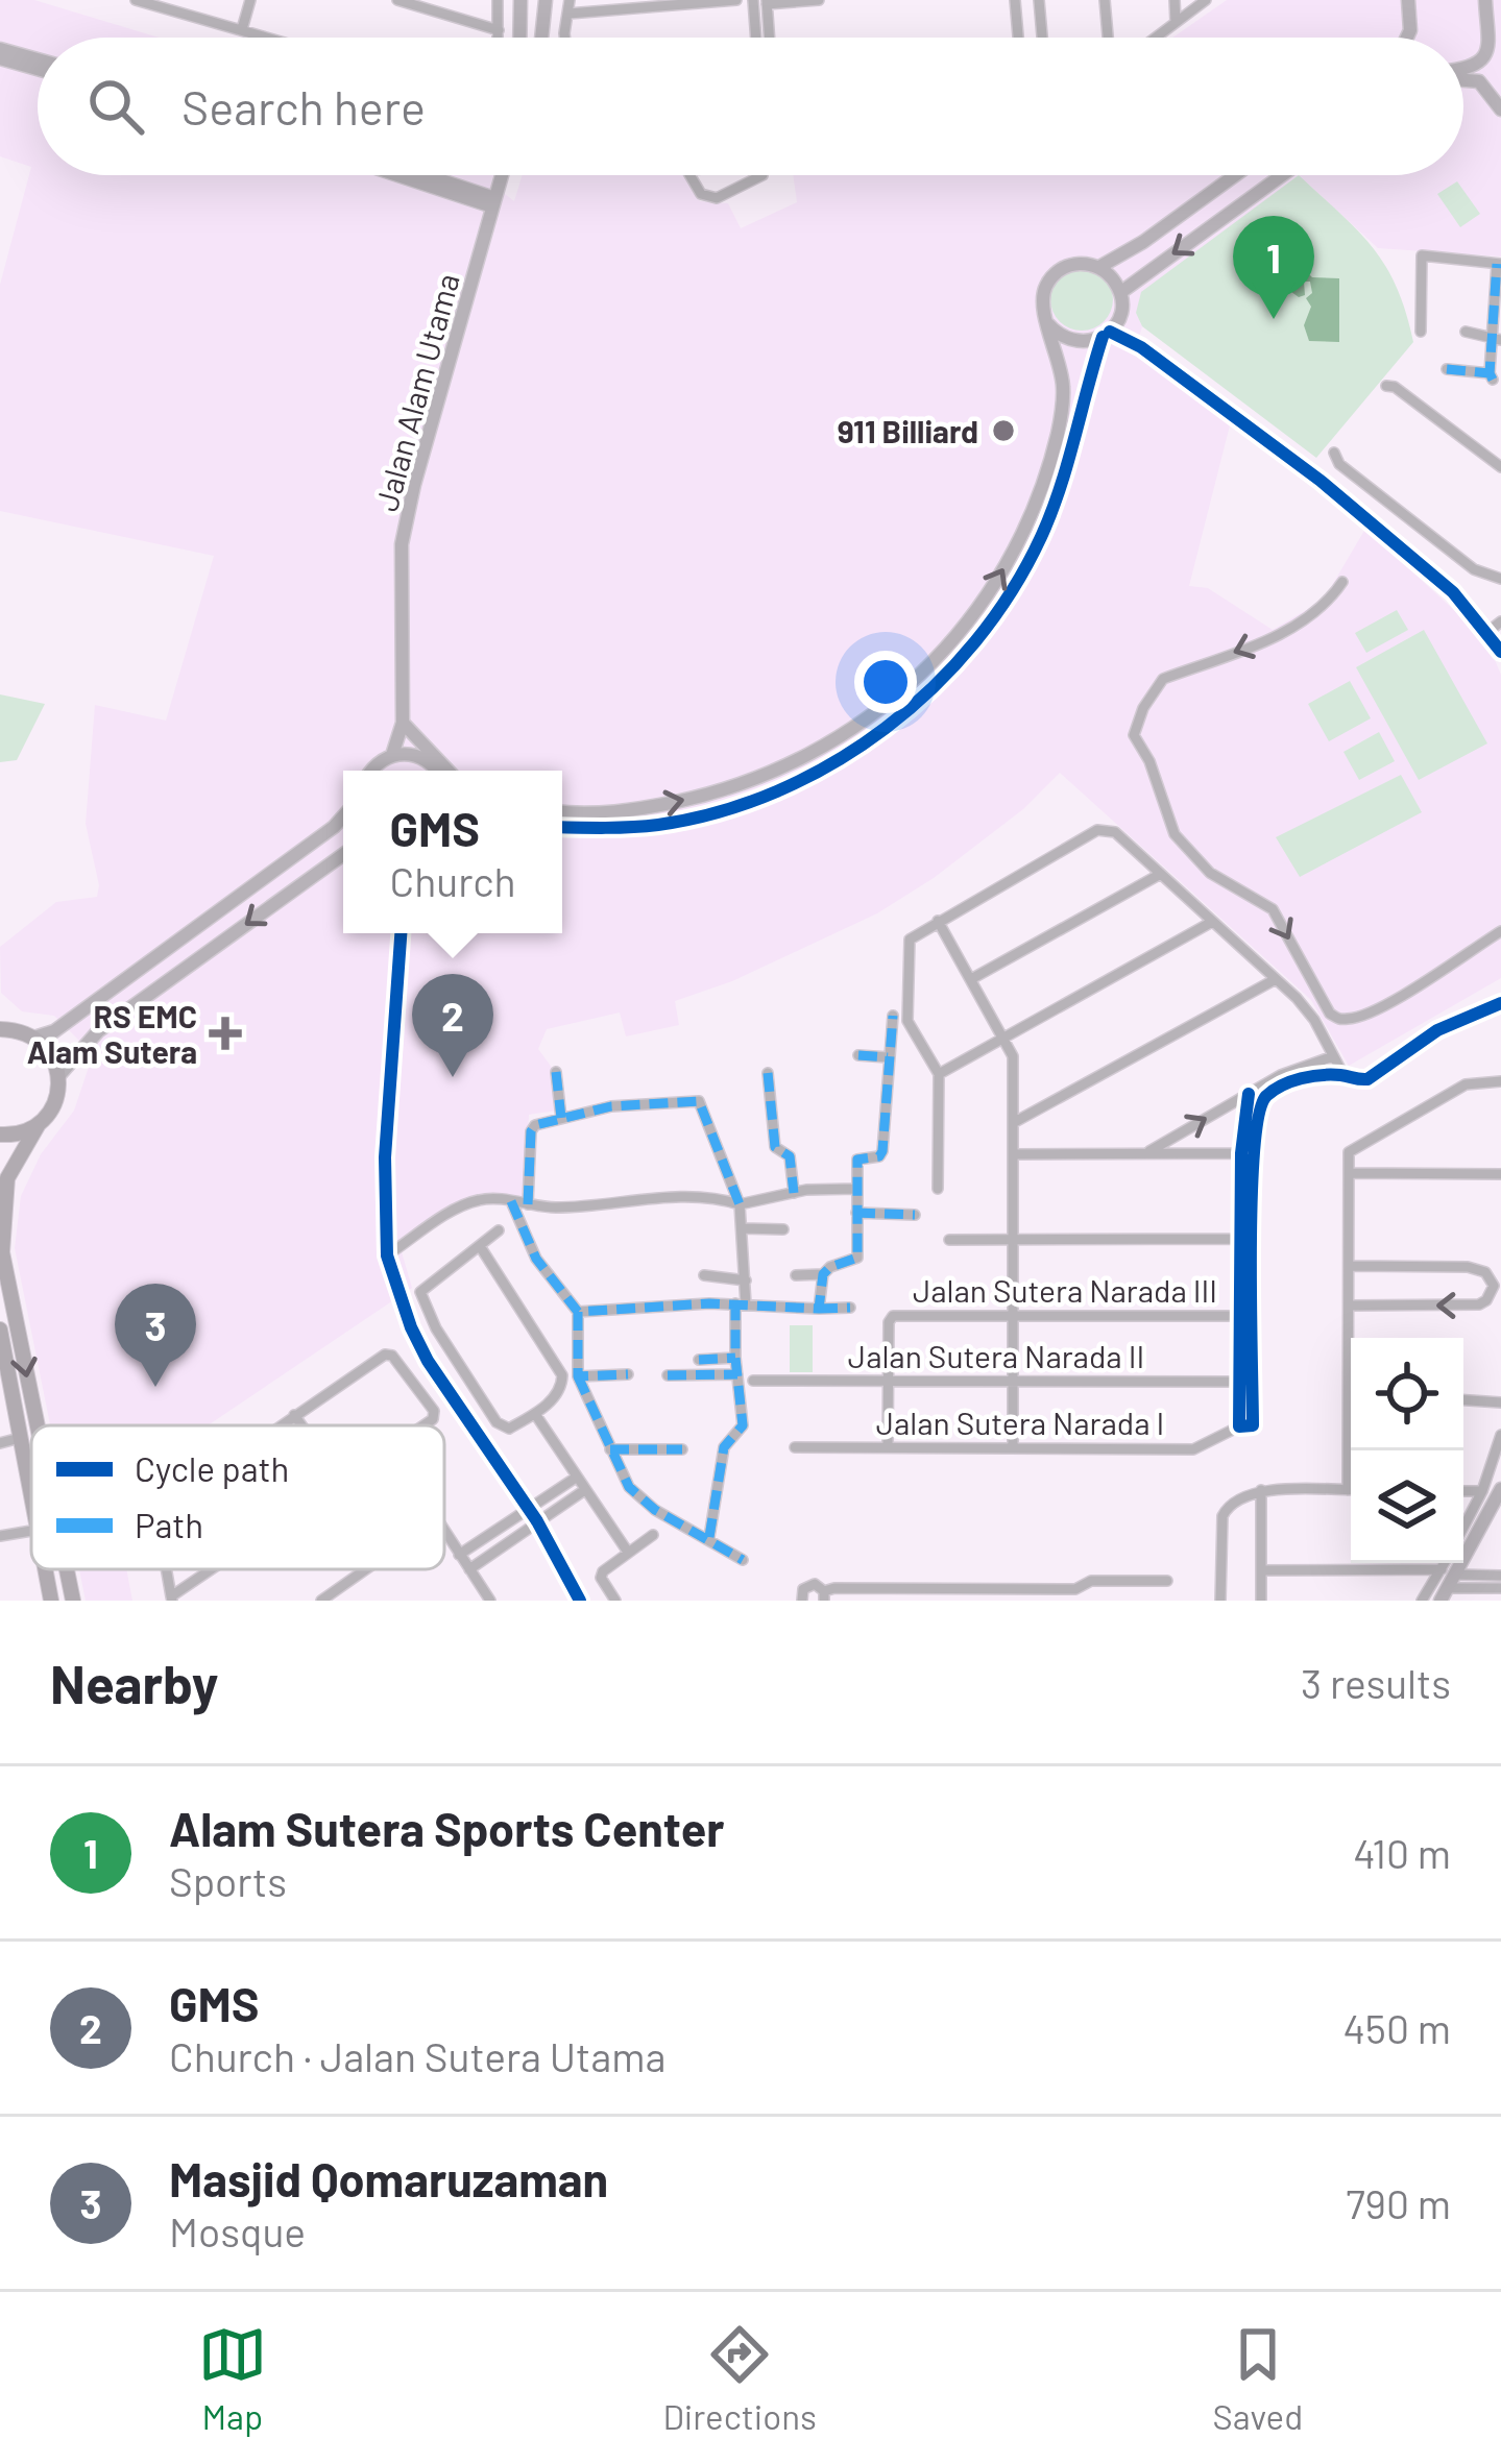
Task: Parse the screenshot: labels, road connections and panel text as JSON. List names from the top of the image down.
{
  "streets": {
    "main road": ["Jalan Alam Utama"],
    "street": ["Jalan Sutera Narada III", "Jalan Sutera Narada II", "Jalan Sutera Narada I"]
  },
  "crossings": [
    ["Jalan Sutera Narada III", "Jalan Sutera Narada II"]
  ],
  "places": {
    "other": ["911 Billiard"],
    "health": ["RS EMC Alam Sutera"]
  },
  "legend": ["Cycle path", "Path"],
  "page": {
    "search": "Search here",
    "pins": ["1", "2", "3"],
    "popup": ["GMS", "Church"],
    "heading": ["Nearby", "3 results"],
    "list": [
      {
        "mark": "1",
        "name": "Alam Sutera Sports Center",
        "note": "Sports",
        "value": "410 m"
      },
      {
        "mark": "2",
        "name": "GMS",
        "note": "Church · Jalan Sutera Utama",
        "value": "450 m"
      },
      {
        "mark": "3",
        "name": "Masjid Qomaruzaman",
        "note": "Mosque",
        "value": "790 m"
      }
    ],
    "nav": ["Map", "Directions", "Saved"]
  }
}
